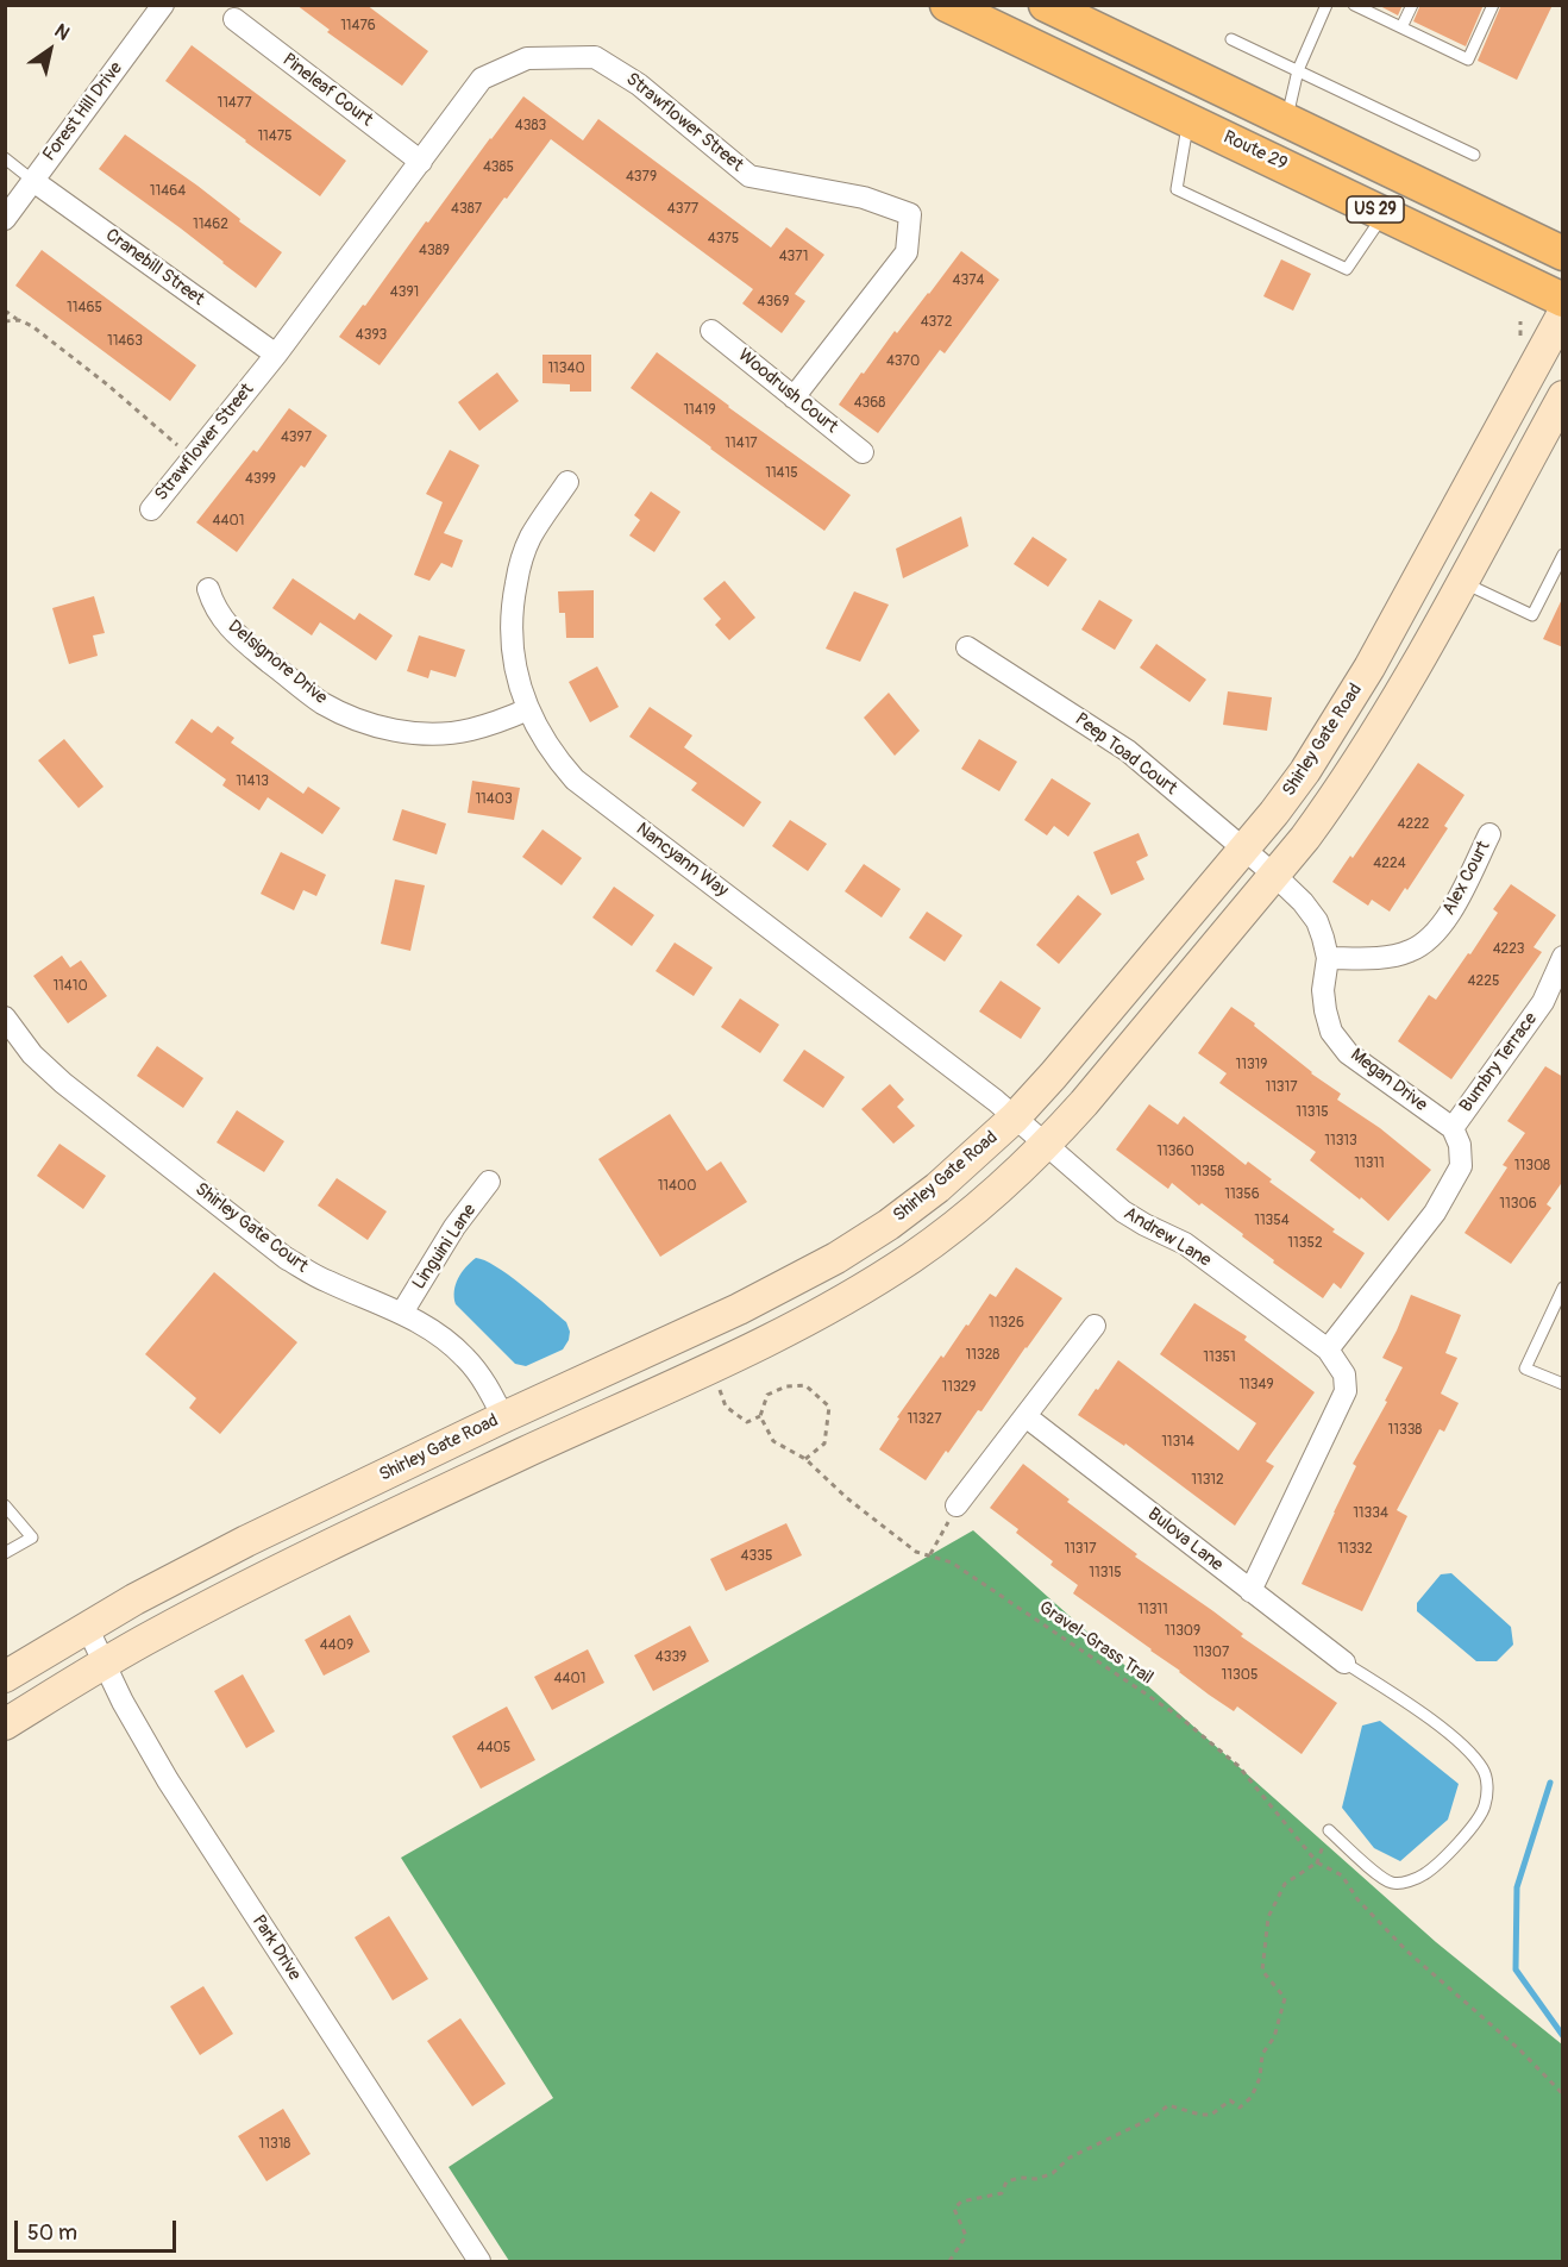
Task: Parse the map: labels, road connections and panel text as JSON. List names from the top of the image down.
{
  "streets": {
    "main road": ["Route 29", "US 29", "Shirley Gate Road"],
    "street": [
      "Pineleaf Court",
      "Forest Hill Drive",
      "Strawflower Street",
      "Cranebill Street",
      "Woodrush Court",
      "Delsignore Drive",
      "Peep Toad Court",
      "Nancyann Way",
      "Alex Court",
      "Bumbry Terrace",
      "Megan Drive",
      "Shirley Gate Court",
      "Andrew Lane",
      "Linguini Lane",
      "Bulova Lane",
      "Park Drive"
    ],
    "path": ["Gravel-Grass Trail"]
  },
  "crossings": [
    ["Pineleaf Court", "Strawflower Street"],
    ["Forest Hill Drive", "Cranebill Street"],
    ["Strawflower Street", "Cranebill Street"],
    ["Strawflower Street", "Woodrush Court"],
    ["Delsignore Drive", "Nancyann Way"],
    ["Shirley Gate Road", "Peep Toad Court"],
    ["Shirley Gate Road", "Nancyann Way"],
    ["Shirley Gate Road", "Shirley Gate Court"],
    ["Shirley Gate Road", "Park Drive"],
    ["Peep Toad Court", "Megan Drive"],
    ["Nancyann Way", "Andrew Lane"],
    ["Alex Court", "Megan Drive"],
    ["Bumbry Terrace", "Megan Drive"],
    ["Shirley Gate Court", "Linguini Lane"],
    ["Andrew Lane", "Bulova Lane"]
  ],
  "house_numbers": [
    "11476",
    "11477",
    "4383",
    "11475",
    "4385",
    "4379",
    "11464",
    "4387",
    "4377",
    "11462",
    "4375",
    "4389",
    "4371",
    "4374",
    "4391",
    "4369",
    "11465",
    "4372",
    "4393",
    "11463",
    "4370",
    "11340",
    "4368",
    "11419",
    "4397",
    "11417",
    "11415",
    "4399",
    "4401",
    "11413",
    "11403",
    "4222",
    "4224",
    "4223",
    "4225",
    "11410",
    "11319",
    "11317",
    "11315",
    "11313",
    "11360",
    "11311",
    "11308",
    "11358",
    "11400",
    "11356",
    "11306",
    "11354",
    "11352",
    "11326",
    "11328",
    "11351",
    "11349",
    "11329",
    "11327",
    "11338",
    "11314",
    "11312",
    "11334",
    "11317",
    "11332",
    "4335",
    "11315",
    "11311",
    "11309",
    "4409",
    "11307",
    "4339",
    "11305",
    "4401",
    "4405",
    "11318"
  ],
  "scale_bar": "50 m",
  "north": "top right"
}
